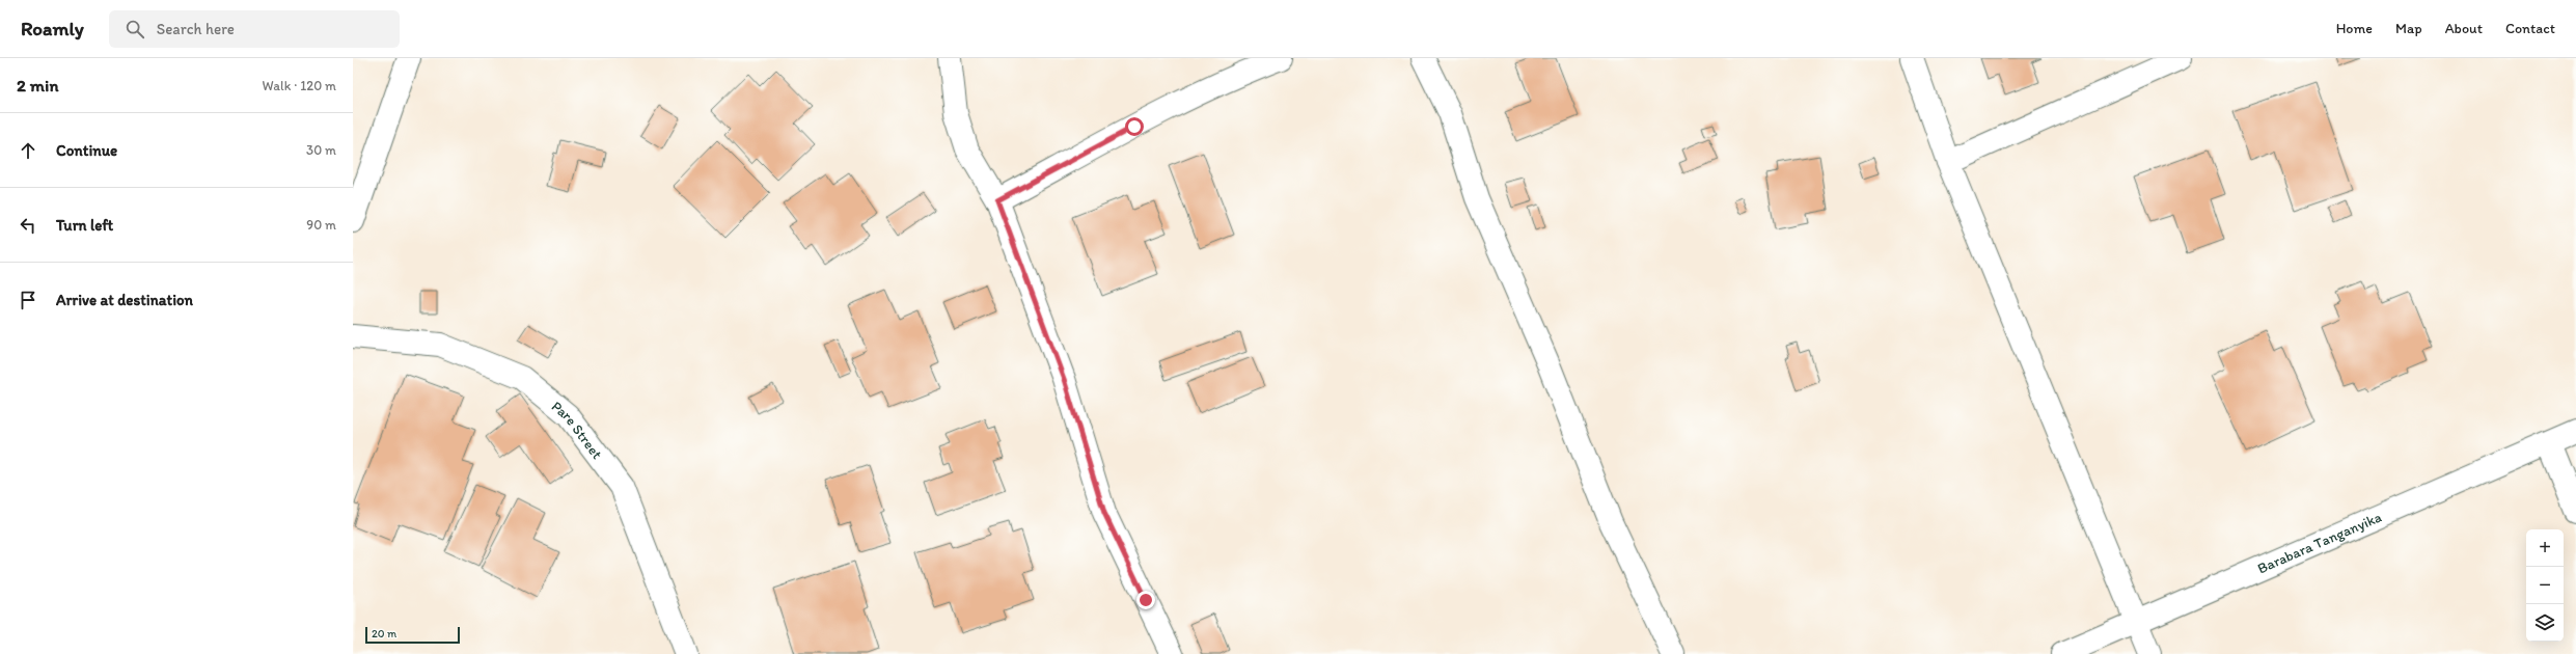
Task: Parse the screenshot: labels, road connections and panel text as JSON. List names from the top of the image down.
{
  "streets": {
    "street": ["Pare Street", "Barabara Tanganyika"]
  },
  "scale_bar": "20 m",
  "page": {
    "header": "Roamly",
    "search": "Search here",
    "nav": [
      "Home",
      "Map",
      "About",
      "Contact"
    ],
    "heading": ["2 min", "Walk · 120 m"],
    "list": [
      ["Continue", "30 m"],
      ["Turn left", "90 m"],
      "Arrive at destination"
    ],
    "map_buttons": ["+", "−"],
    "scale": "20 m"
  }
}
